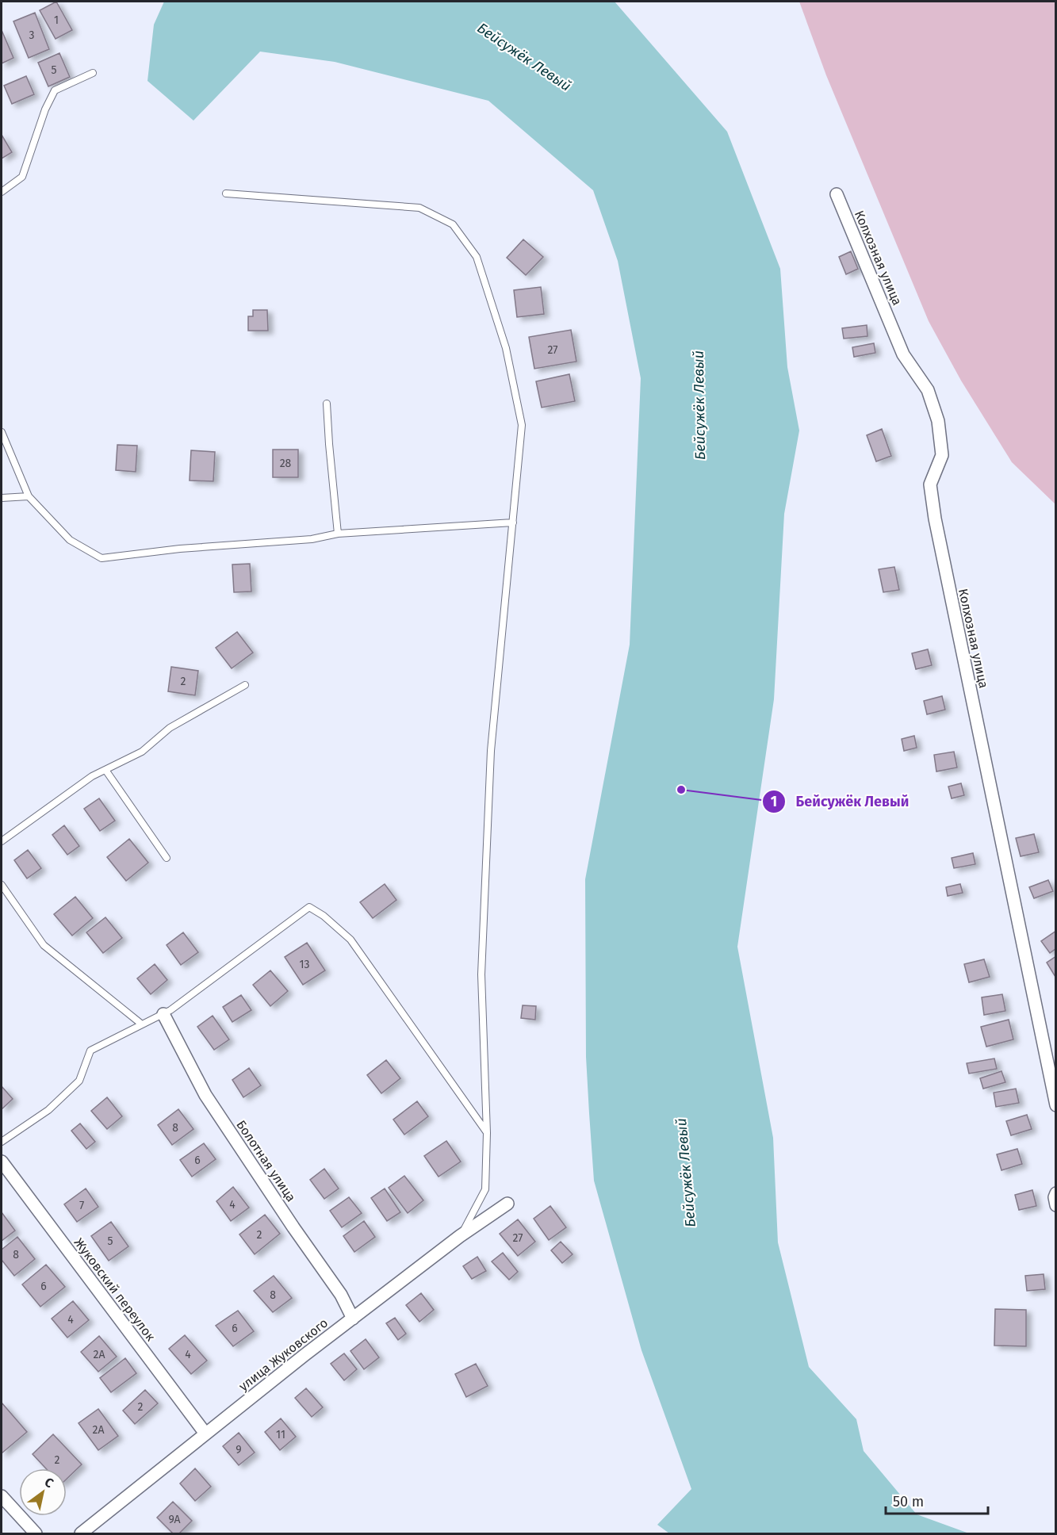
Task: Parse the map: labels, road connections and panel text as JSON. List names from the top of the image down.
{
  "streets": {
    "street": [
      "Колхозная улица",
      "Болотная улица",
      "Жуковский переулок",
      "улица Жуковского"
    ]
  },
  "crossings": [
    ["Болотная улица", "улица Жуковского"],
    ["Жуковский переулок", "улица Жуковского"]
  ],
  "water": ["Бейсужёк Левый"],
  "places": ["Бейсужёк Левый"],
  "house_numbers": [
    "1",
    "3",
    "5",
    "27",
    "28",
    "2",
    "13",
    "8",
    "6",
    "4",
    "7",
    "2",
    "27",
    "5",
    "8",
    "6",
    "8",
    "4",
    "6",
    "2А",
    "4",
    "2",
    "2А",
    "11",
    "9",
    "2",
    "9А"
  ],
  "scale_bar": "50 m",
  "north": "top right"
}
